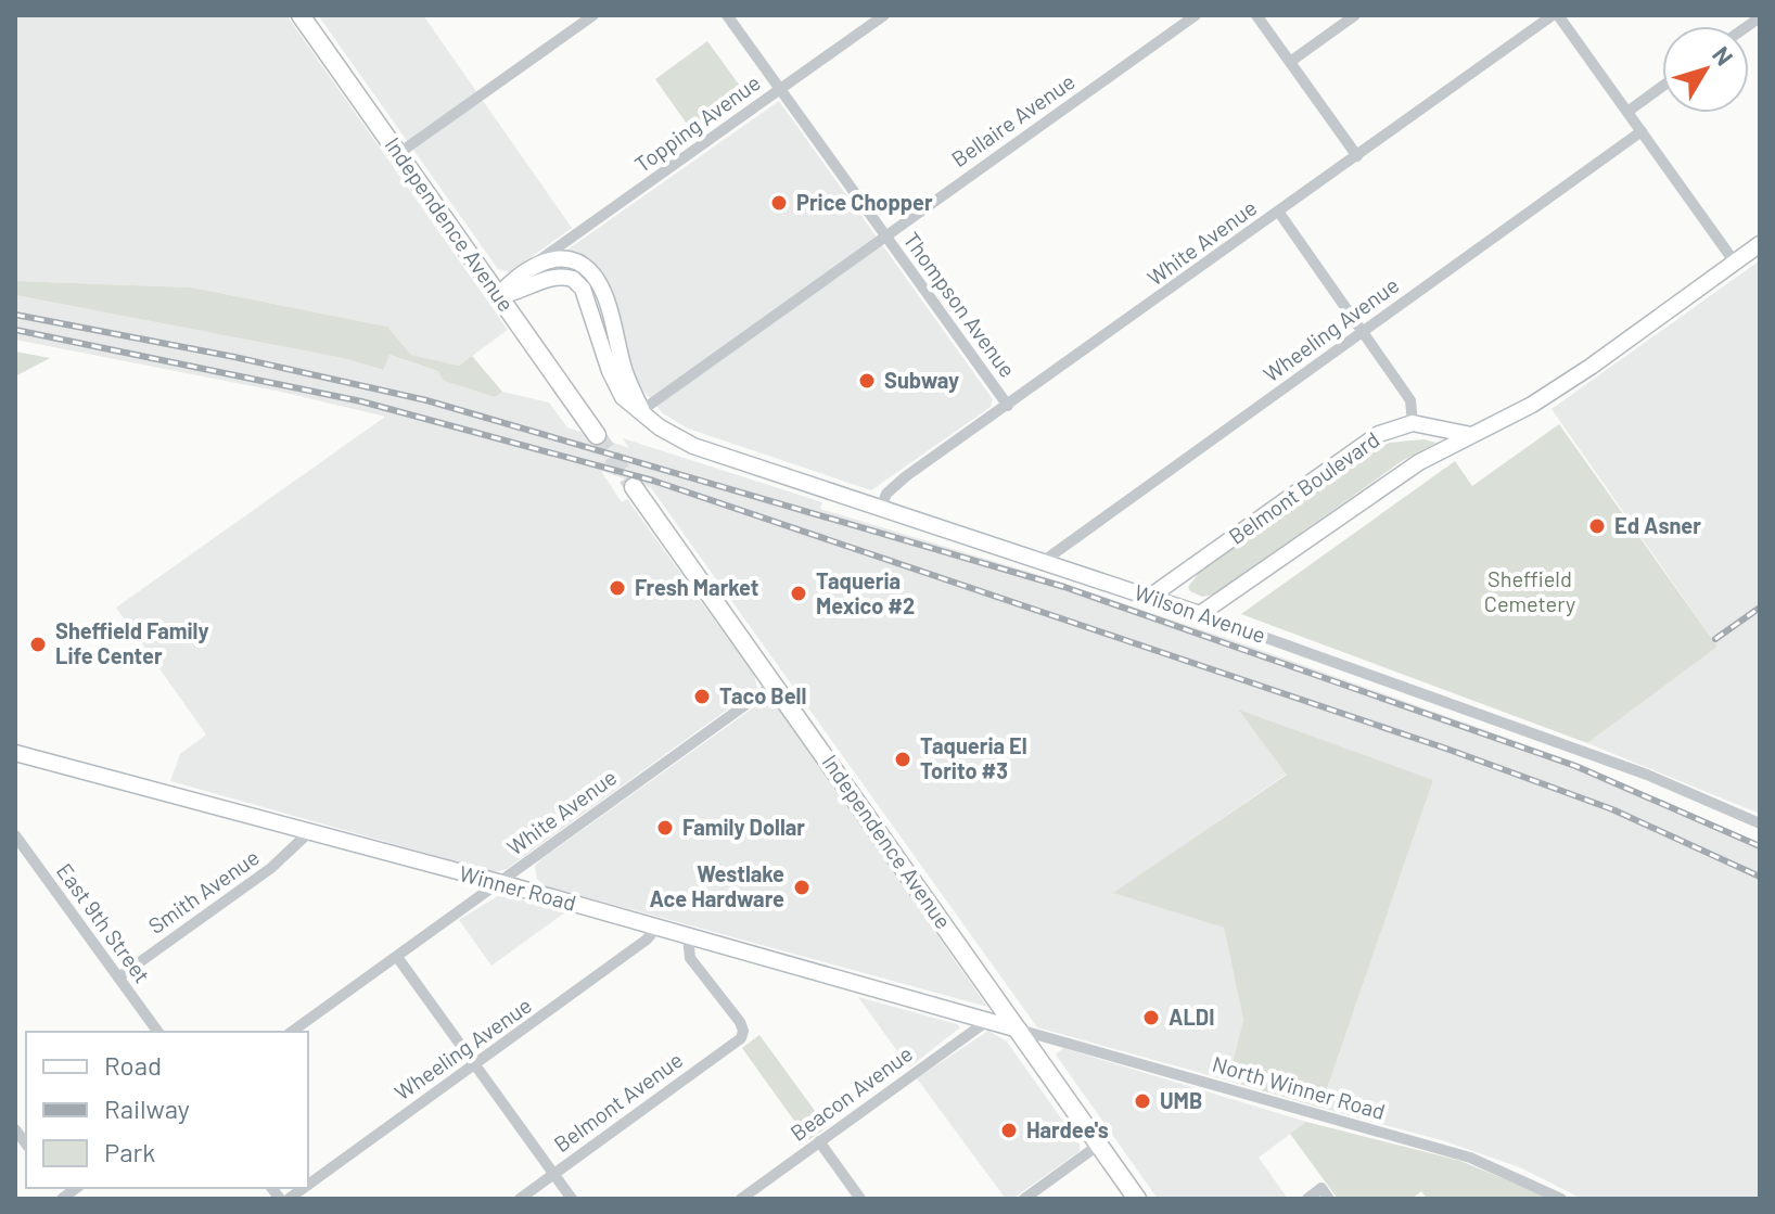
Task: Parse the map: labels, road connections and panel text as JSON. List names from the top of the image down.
{
  "streets": {
    "main road": [
      "Independence Avenue",
      "Belmont Boulevard",
      "Wilson Avenue",
      "Winner Road"
    ],
    "street": [
      "Bellaire Avenue",
      "Topping Avenue",
      "White Avenue",
      "Thompson Avenue",
      "Wheeling Avenue",
      "Smith Avenue",
      "East 9th Street",
      "North Winner Road",
      "Beacon Avenue",
      "Belmont Avenue"
    ]
  },
  "crossings": [
    ["Bellaire Avenue", "Thompson Avenue"],
    ["Bellaire Avenue", "Wilson Avenue"],
    ["Topping Avenue", "Thompson Avenue"],
    ["Topping Avenue", "Wilson Avenue"],
    ["Independence Avenue", "White Avenue"],
    ["Independence Avenue", "Wilson Avenue"],
    ["Independence Avenue", "Winner Road"],
    ["Independence Avenue", "North Winner Road"],
    ["White Avenue", "Thompson Avenue"],
    ["White Avenue", "Wilson Avenue"],
    ["White Avenue", "Winner Road"],
    ["Wheeling Avenue", "Wilson Avenue"],
    ["Wheeling Avenue", "Winner Road"],
    ["Belmont Boulevard", "Wilson Avenue"],
    ["Winner Road", "Smith Avenue"],
    ["Winner Road", "North Winner Road"],
    ["Winner Road", "Beacon Avenue"],
    ["Winner Road", "Belmont Avenue"],
    ["Smith Avenue", "East 9th Street"]
  ],
  "parks": ["Sheffield Cemetery"],
  "places": [
    "Price Chopper",
    "Subway",
    "Ed Asner",
    "Fresh Market",
    "Taqueria Mexico #2",
    "Sheffield Family Life Center",
    "Taco Bell",
    "Taqueria El Torito #3",
    "Family Dollar",
    "Westlake Ace Hardware",
    "ALDI",
    "UMB",
    "Hardee's"
  ],
  "legend": ["Road", "Railway", "Park"],
  "north": "top right"
}
